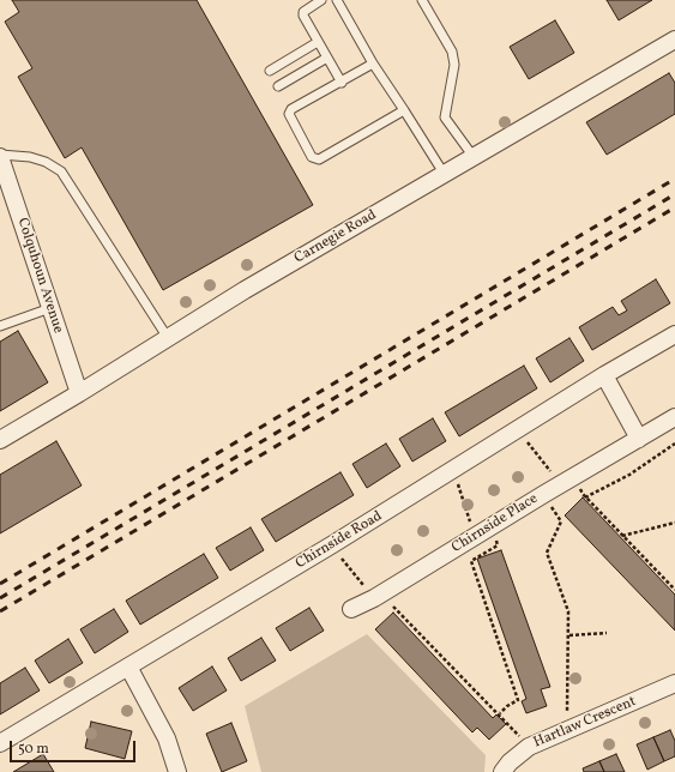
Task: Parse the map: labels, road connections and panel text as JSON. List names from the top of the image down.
{
  "streets": {
    "street": [
      "Carnegie Road",
      "Colquhoun Avenue",
      "Chirnside Place",
      "Chirnside Road",
      "Hartlaw Crescent"
    ]
  },
  "crossings": [
    ["Carnegie Road", "Colquhoun Avenue"]
  ],
  "scale_bar": "50 m"
}
